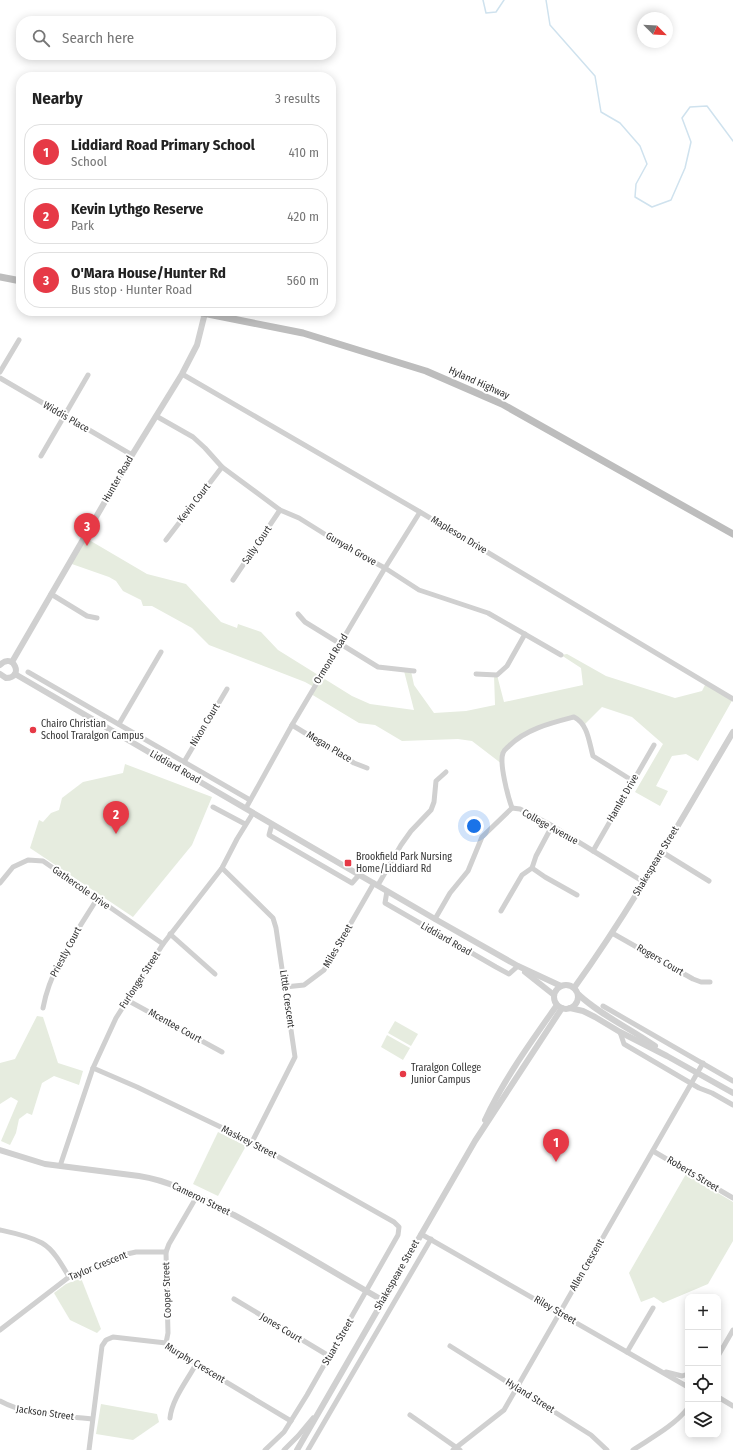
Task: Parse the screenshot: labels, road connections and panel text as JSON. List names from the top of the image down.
{
  "streets": {
    "main road": ["Hyland Highway"],
    "street": [
      "Widdis Place",
      "Hunter Road",
      "Kevin Court",
      "Mapleson Drive",
      "Sally Court",
      "Gunyah Grove",
      "Ormond Road",
      "Nixon Court",
      "Megan Place",
      "Liddiard Road",
      "Hamlet Drive",
      "College Avenue",
      "Shakespeare Street",
      "Gathercole Drive",
      "Miles Street",
      "Priestly Court",
      "Rogers Court",
      "Furlonger Street",
      "Little Crescent",
      "Mcentee Court",
      "Maskrey Street",
      "Roberts Street",
      "Cameron Street",
      "Allen Crescent",
      "Taylor Crescent",
      "Cooper Street",
      "Riley Street",
      "Jones Court",
      "Stuart Street",
      "Murphy Crescent",
      "Hyland Street",
      "Jackson Street"
    ]
  },
  "crossings": [
    ["Widdis Place", "Hunter Road"],
    ["Hunter Road", "Mapleson Drive"],
    ["Hunter Road", "Gunyah Grove"],
    ["Kevin Court", "Gunyah Grove"],
    ["Mapleson Drive", "Ormond Road"],
    ["Sally Court", "Gunyah Grove"],
    ["Gunyah Grove", "Ormond Road"],
    ["Ormond Road", "Megan Place"],
    ["Ormond Road", "Liddiard Road"],
    ["Nixon Court", "Liddiard Road"],
    ["Liddiard Road", "College Avenue"],
    ["Liddiard Road", "Shakespeare Street"],
    ["Liddiard Road", "Miles Street"],
    ["Liddiard Road", "Furlonger Street"],
    ["Hamlet Drive", "College Avenue"],
    ["College Avenue", "Shakespeare Street"],
    ["Shakespeare Street", "Rogers Court"],
    ["Shakespeare Street", "Cameron Street"],
    ["Shakespeare Street", "Riley Street"],
    ["Gathercole Drive", "Priestly Court"],
    ["Gathercole Drive", "Furlonger Street"],
    ["Miles Street", "Little Crescent"],
    ["Furlonger Street", "Little Crescent"],
    ["Furlonger Street", "Mcentee Court"],
    ["Furlonger Street", "Maskrey Street"],
    ["Furlonger Street", "Cameron Street"],
    ["Little Crescent", "Maskrey Street"],
    ["Maskrey Street", "Stuart Street"],
    ["Roberts Street", "Allen Crescent"],
    ["Cameron Street", "Cooper Street"],
    ["Cameron Street", "Stuart Street"],
    ["Allen Crescent", "Riley Street"],
    ["Allen Crescent", "Hyland Street"],
    ["Taylor Crescent", "Cooper Street"],
    ["Cooper Street", "Murphy Crescent"],
    ["Jones Court", "Stuart Street"],
    ["Stuart Street", "Murphy Crescent"],
    ["Murphy Crescent", "Jackson Street"]
  ],
  "places": {
    "other": ["Chairo Christian School Traralgon Campus", "Traralgon College Junior Campus"],
    "transit": ["Brookfield Park Nursing Home/Liddiard Rd"]
  },
  "north": "bottom right",
  "page": {
    "search": "Search here",
    "heading": ["Nearby", "3 results"],
    "list": [
      {
        "mark": "1",
        "name": "Liddiard Road Primary School",
        "note": "School",
        "value": "410 m"
      },
      {
        "mark": "2",
        "name": "Kevin Lythgo Reserve",
        "note": "Park",
        "value": "420 m"
      },
      {
        "mark": "3",
        "name": "O'Mara House/Hunter Rd",
        "note": "Bus stop · Hunter Road",
        "value": "560 m"
      }
    ],
    "pins": ["3", "2", "1"],
    "map_buttons": ["+", "−"]
  }
}
